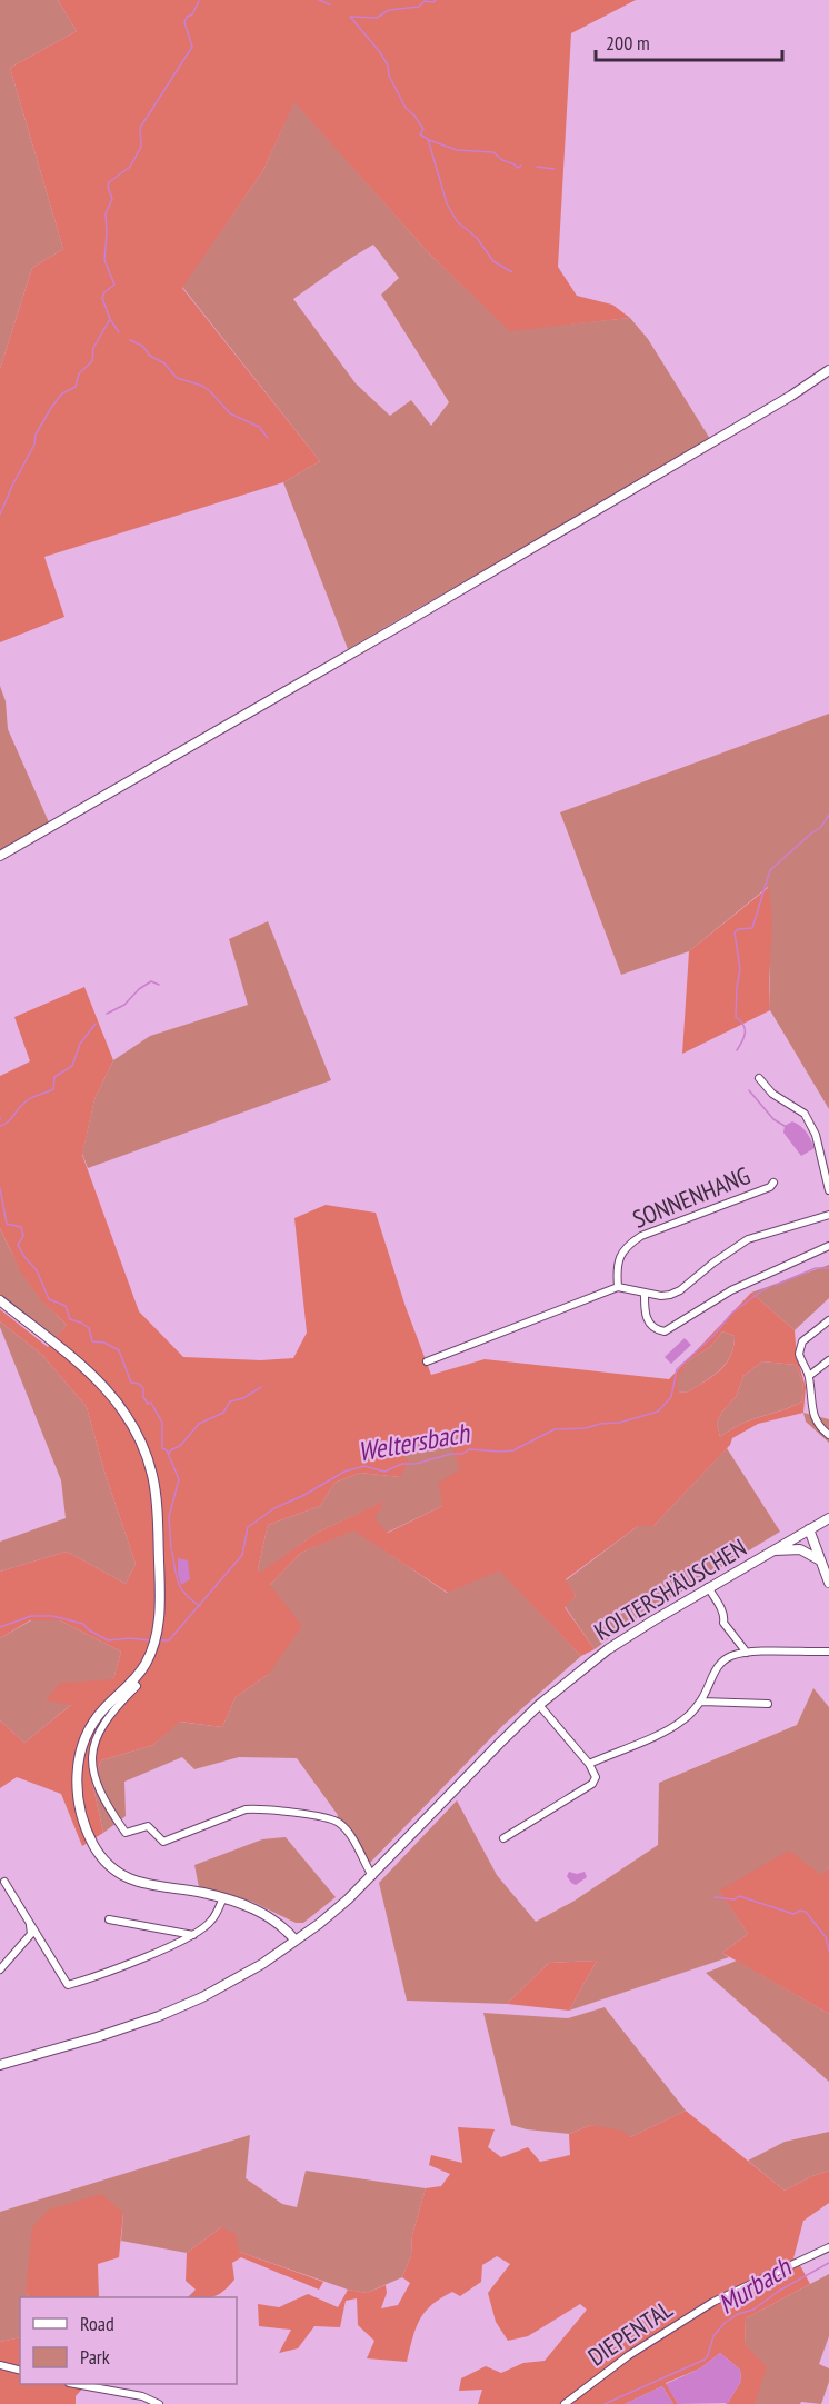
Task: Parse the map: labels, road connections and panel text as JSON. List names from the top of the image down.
{
  "streets": {
    "street": ["SONNENHANG", "KOLTERSHÄUSCHEN", "DIEPENTAL"]
  },
  "water": ["Weltersbach", "Murbach"],
  "legend": ["Road", "Park"],
  "scale_bar": "200 m"
}
